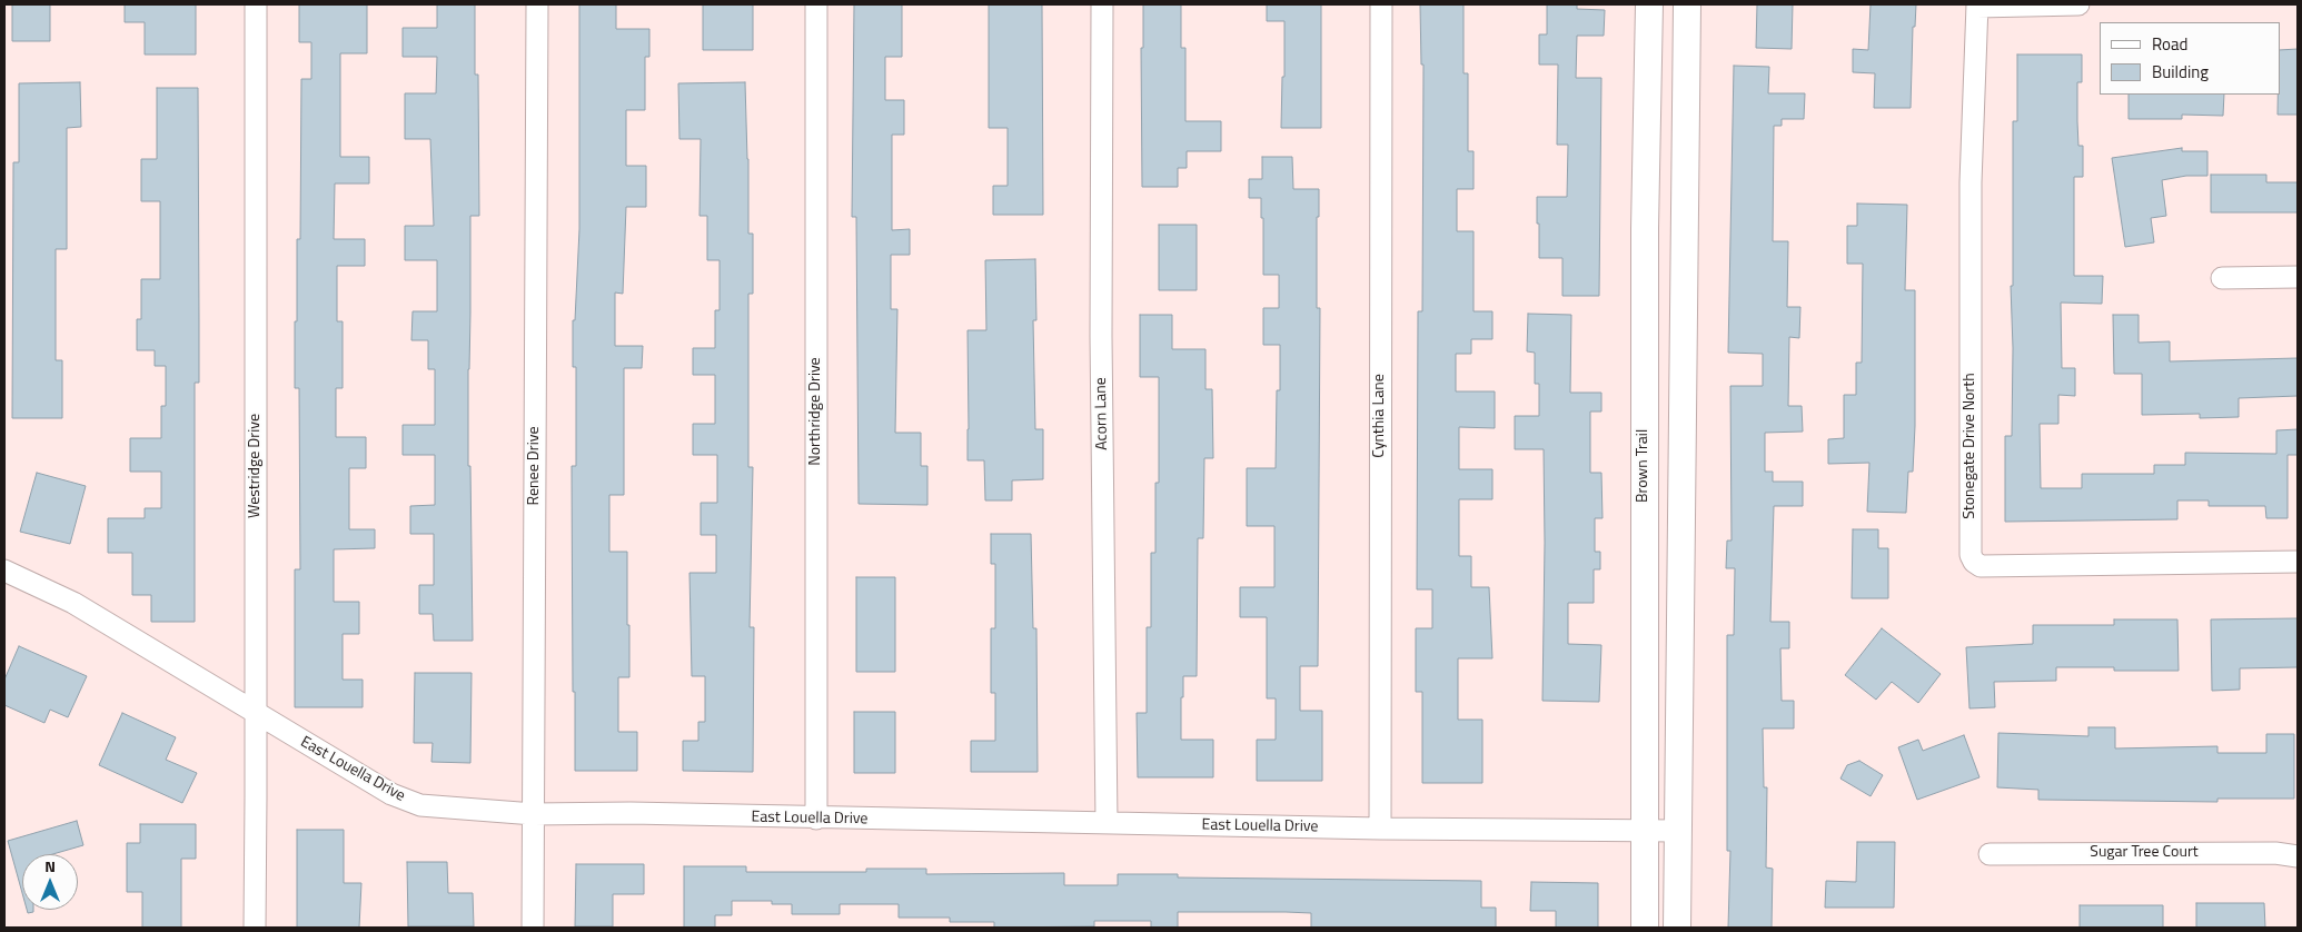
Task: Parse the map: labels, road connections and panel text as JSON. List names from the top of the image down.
{
  "streets": {
    "street": [
      "Northridge Drive",
      "Acorn Lane",
      "Cynthia Lane",
      "Stonegate Drive North",
      "Westridge Drive",
      "Renee Drive",
      "Brown Trail",
      "East Louella Drive",
      "Sugar Tree Court"
    ]
  },
  "crossings": [
    ["Northridge Drive", "East Louella Drive"],
    ["Acorn Lane", "East Louella Drive"],
    ["Cynthia Lane", "East Louella Drive"],
    ["Westridge Drive", "East Louella Drive"],
    ["Renee Drive", "East Louella Drive"],
    ["Brown Trail", "East Louella Drive"]
  ],
  "legend": ["Road", "Building"],
  "north": "top"
}
